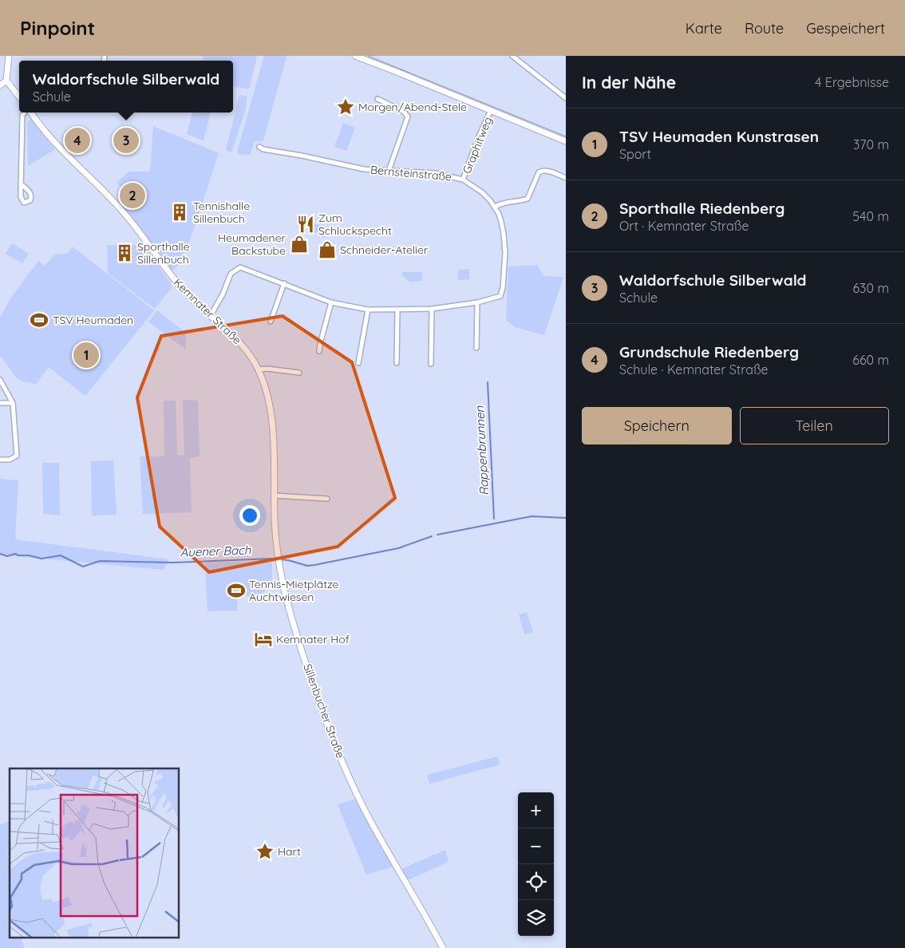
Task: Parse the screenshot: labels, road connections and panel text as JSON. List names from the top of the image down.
{
  "streets": {
    "street": [
      "Graphitweg",
      "Bernsteinstraße",
      "Kemnater Straße",
      "Sillenbucher Straße"
    ]
  },
  "crossings": [
    ["Graphitweg", "Bernsteinstraße"],
    ["Bernsteinstraße", "Kemnater Straße"],
    ["Kemnater Straße", "Sillenbucher Straße"]
  ],
  "water": ["Rappenbrunnen", "Auener Bach"],
  "places": {
    "place": ["Morgen/Abend-Stele", "Hart"],
    "building": ["Tennishalle Sillenbuch", "Sporthalle Sillenbuch"],
    "restaurant": ["Zum Schluckspecht"],
    "shop": ["Heumadener Backstube", "Schneider-Atelier"],
    "sports": ["TSV Heumaden", "Tennis-Mietplätze Auchtwiesen"],
    "hotel": ["Kemnater Hof"]
  },
  "page": {
    "header": "Pinpoint",
    "nav": ["Karte", "Route", "Gespeichert"],
    "heading": ["In der Nähe", "4 Ergebnisse"],
    "popup": ["Waldorfschule Silberwald", "Schule"],
    "list": [
      {
        "mark": "1",
        "name": "TSV Heumaden Kunstrasen",
        "note": "Sport",
        "value": "370 m"
      },
      {
        "mark": "2",
        "name": "Sporthalle Riedenberg",
        "note": "Ort · Kemnater Straße",
        "value": "540 m"
      },
      {
        "mark": "3",
        "name": "Waldorfschule Silberwald",
        "note": "Schule",
        "value": "630 m"
      },
      {
        "mark": "4",
        "name": "Grundschule Riedenberg",
        "note": "Schule · Kemnater Straße",
        "value": "660 m"
      }
    ],
    "pins": [
      "3",
      "4",
      "2",
      "1"
    ],
    "buttons": ["Speichern", "Teilen"],
    "map_buttons": ["+", "−"]
  }
}
